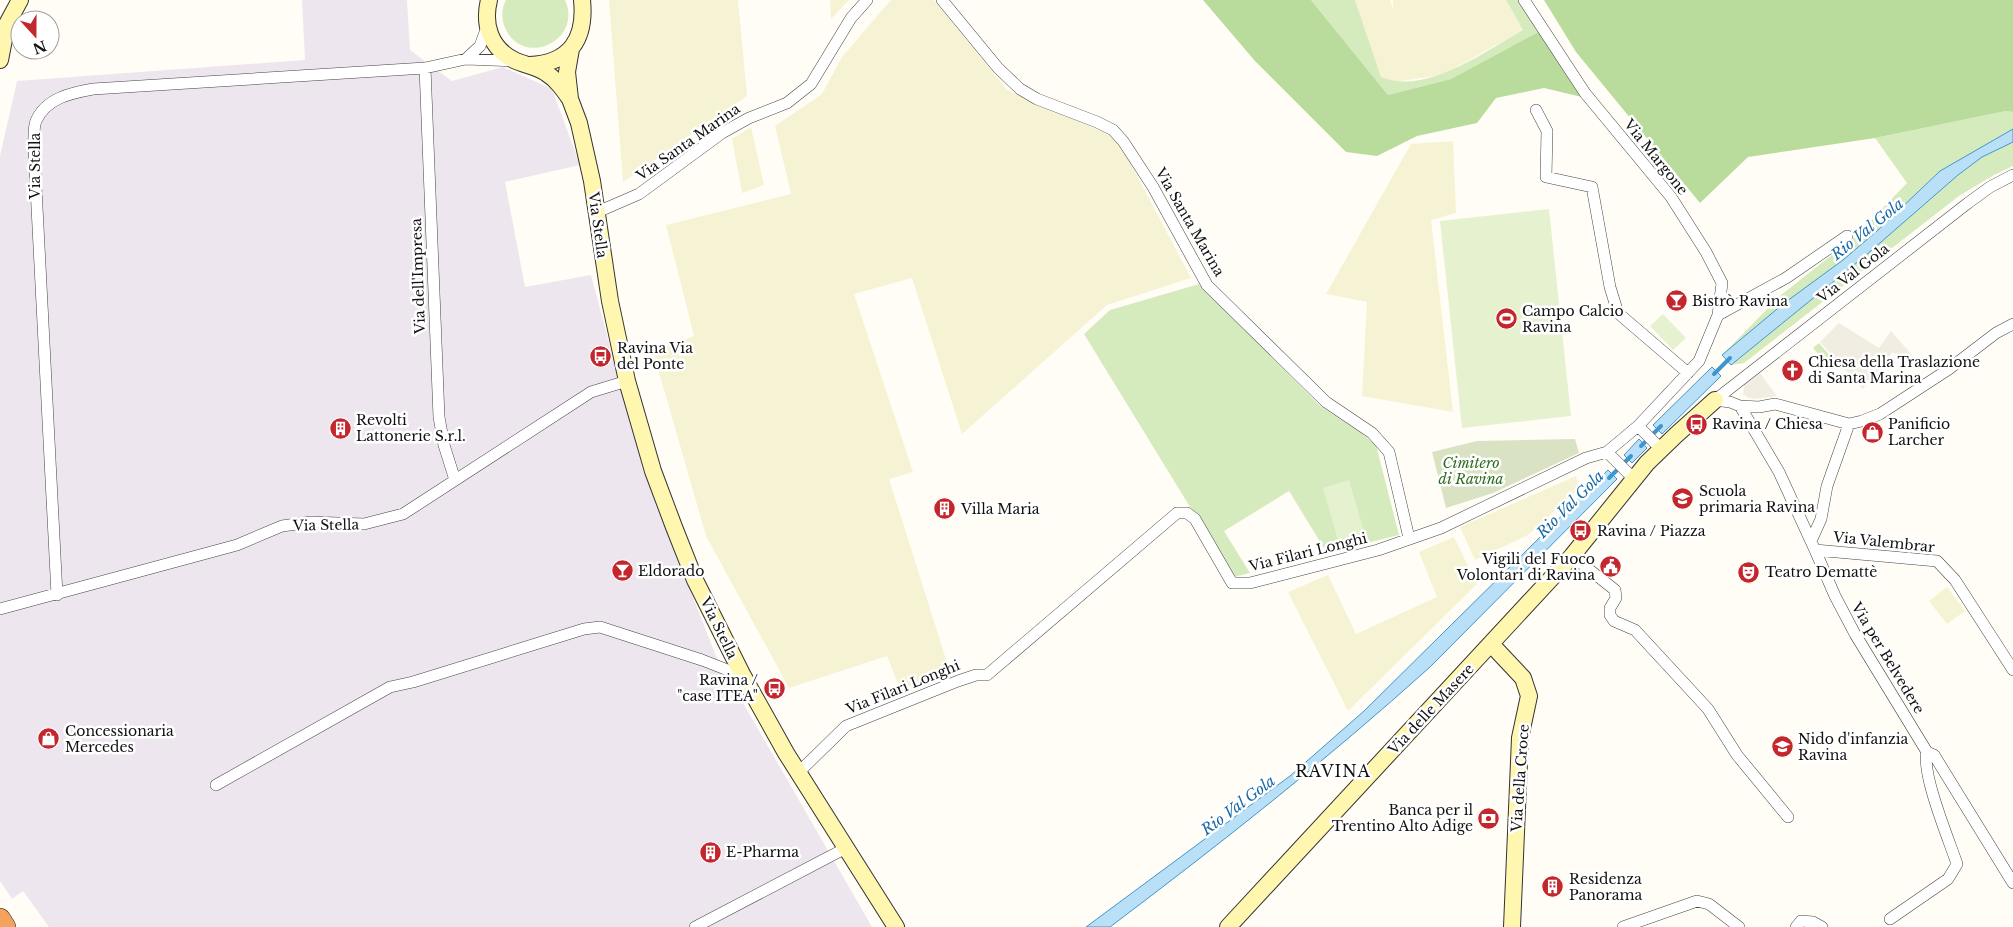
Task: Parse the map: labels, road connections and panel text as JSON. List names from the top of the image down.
{
  "streets": {
    "street": [
      "Via Santa Marina",
      "Via Margone",
      "Via Stella",
      "Via Val Gola",
      "Via dell'Impresa",
      "Via Valembrar",
      "Via Filari Longhi",
      "Via per Belvedere",
      "Via delle Masere",
      "Via della Croce"
    ]
  },
  "crossings": [
    ["Via Santa Marina", "Via Stella"],
    ["Via Santa Marina", "Via Filari Longhi"],
    ["Via Margone", "Via Filari Longhi"],
    ["Via Stella", "Via dell'Impresa"],
    ["Via Stella", "Via Filari Longhi"],
    ["Via Val Gola", "Via delle Masere"],
    ["Via Valembrar", "Via per Belvedere"],
    ["Via delle Masere", "Via della Croce"]
  ],
  "districts": ["RAVINA"],
  "water": ["Rio Val Gola"],
  "parks": ["Cimitero di Ravina"],
  "places": {
    "bar": ["Bistrò Ravina", "Eldorado"],
    "sports": ["Campo Calcio Ravina"],
    "bus stop": [
      "Ravina Via del Ponte",
      "Ravina / Chiesa",
      "Ravina / Piazza",
      "Ravina / \"case ITEA\""
    ],
    "church": ["Chiesa della Traslazione di Santa Marina"],
    "building": [
      "Revolti Lattonerie S.r.l.",
      "Villa Maria",
      "E-Pharma",
      "Residenza Panorama"
    ],
    "shop": ["Panificio Larcher", "Concessionaria Mercedes"],
    "school or university": ["Scuola primaria Ravina", "Nido d'infanzia Ravina"],
    "public building": ["Vigili del Fuoco Volontari di Ravina"],
    "theatre": ["Teatro Demattè"],
    "bank": ["Banca per il Trentino Alto Adige"]
  },
  "north": "bottom"
}
